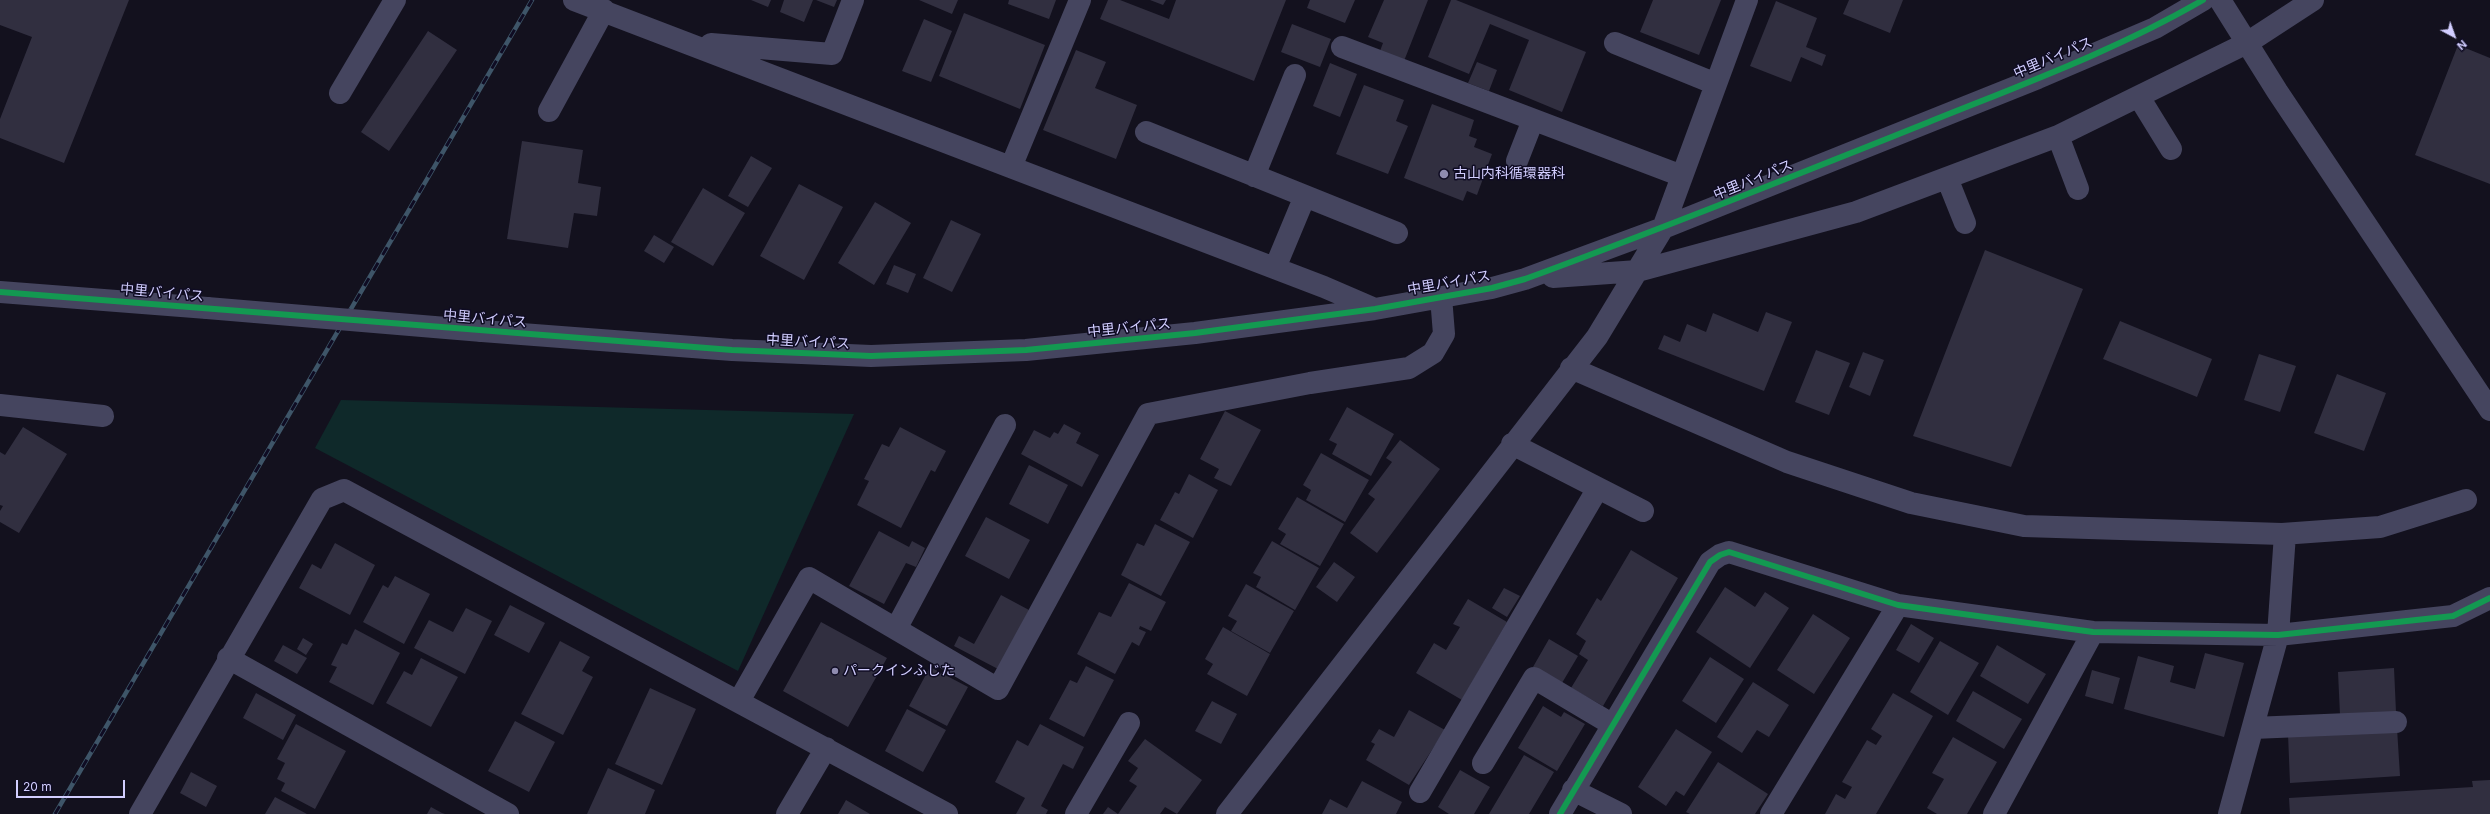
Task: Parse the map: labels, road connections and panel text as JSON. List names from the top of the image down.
{
  "streets": {
    "street": ["中里バイパス"]
  },
  "places": ["古山内科循環器科", "パークインふじた"],
  "scale_bar": "20 m",
  "north": "bottom right"
}
